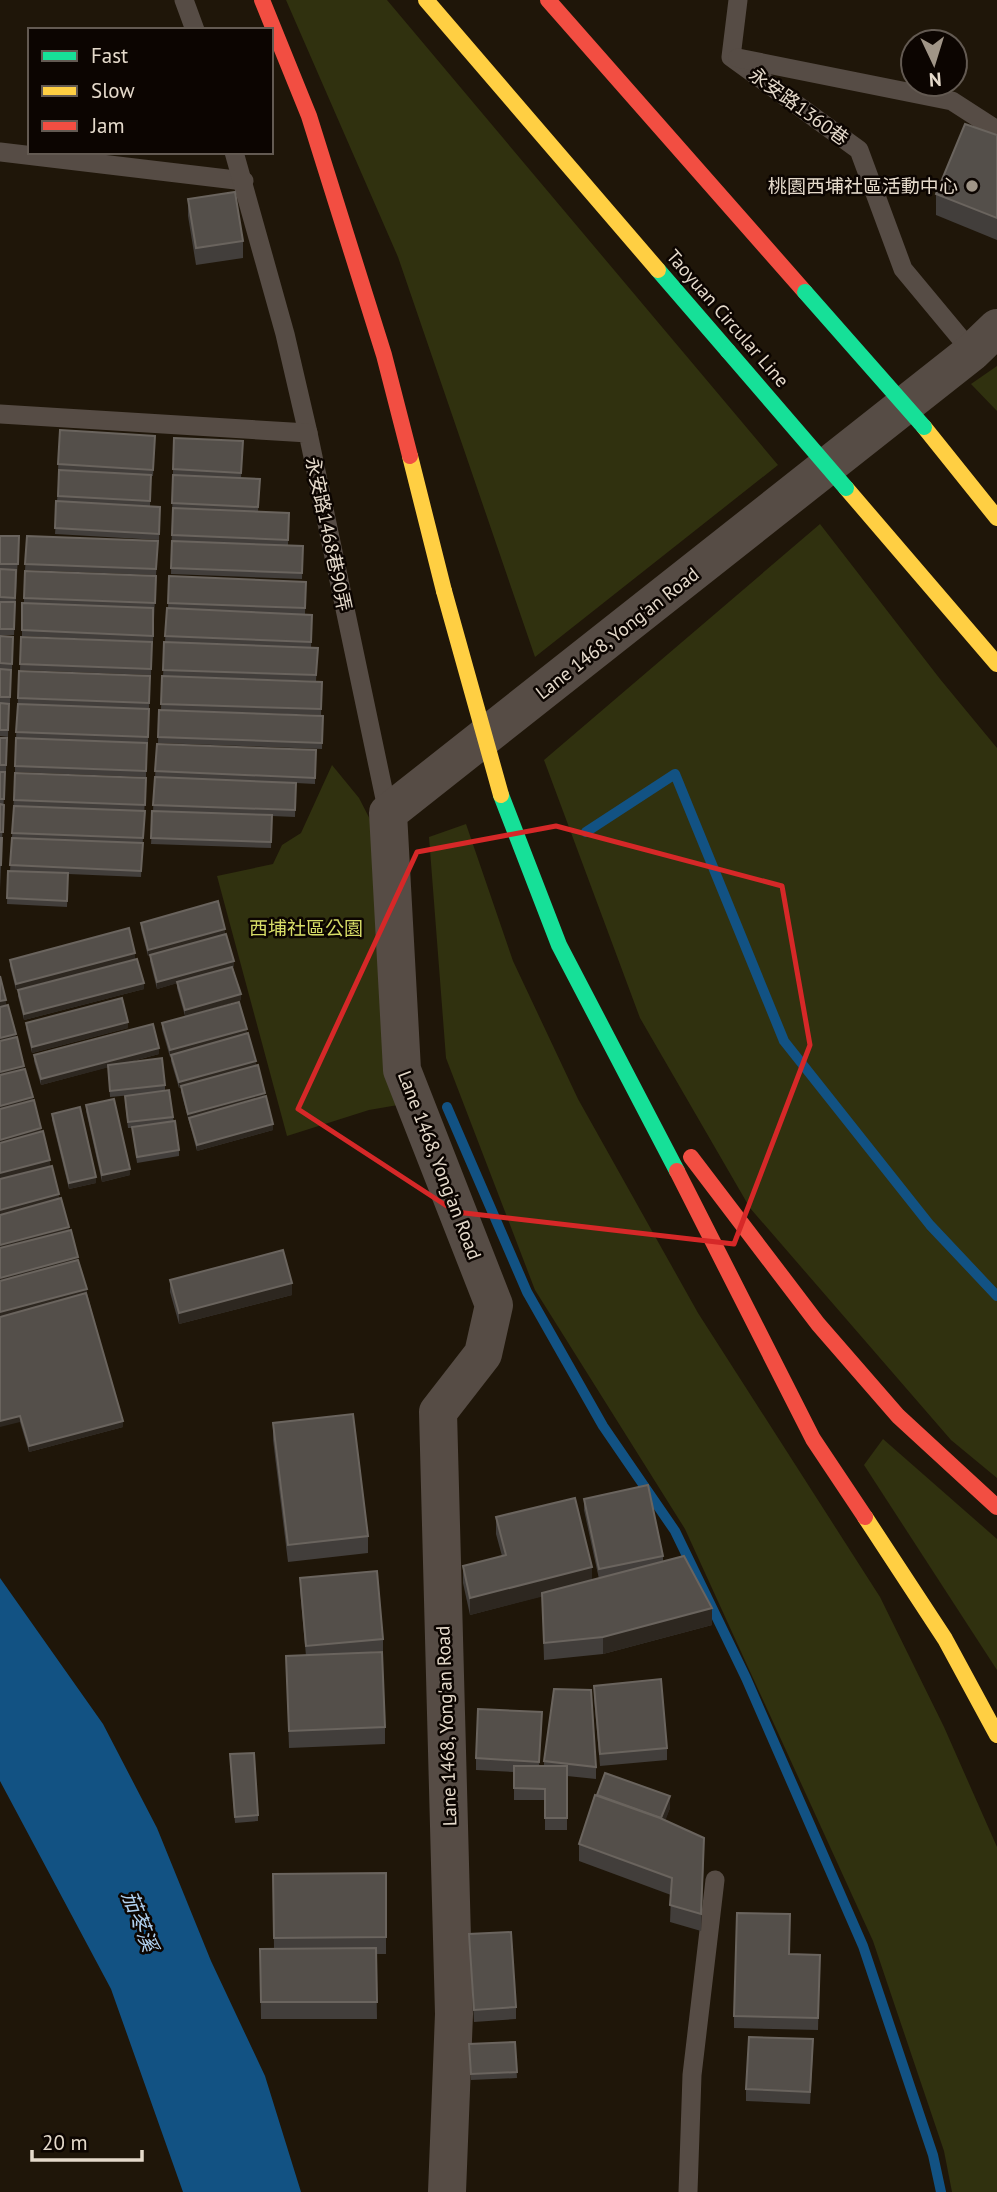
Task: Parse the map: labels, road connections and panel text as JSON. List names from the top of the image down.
{
  "streets": {
    "highway": ["Taoyuan Circular Line"],
    "street": ["Lane 1468, Yong'an Road"],
    "lane": ["永安路1360巷", "永安路1468巷90弄"]
  },
  "crossings": [
    ["永安路1360巷", "Lane 1468, Yong'an Road"],
    ["永安路1468巷90弄", "Lane 1468, Yong'an Road"]
  ],
  "water": ["茄苳溪"],
  "parks": ["西埔社區公園"],
  "places": ["桃園西埔社區活動中心"],
  "legend": ["Fast", "Slow", "Jam"],
  "scale_bar": "20 m",
  "north": "bottom"
}
